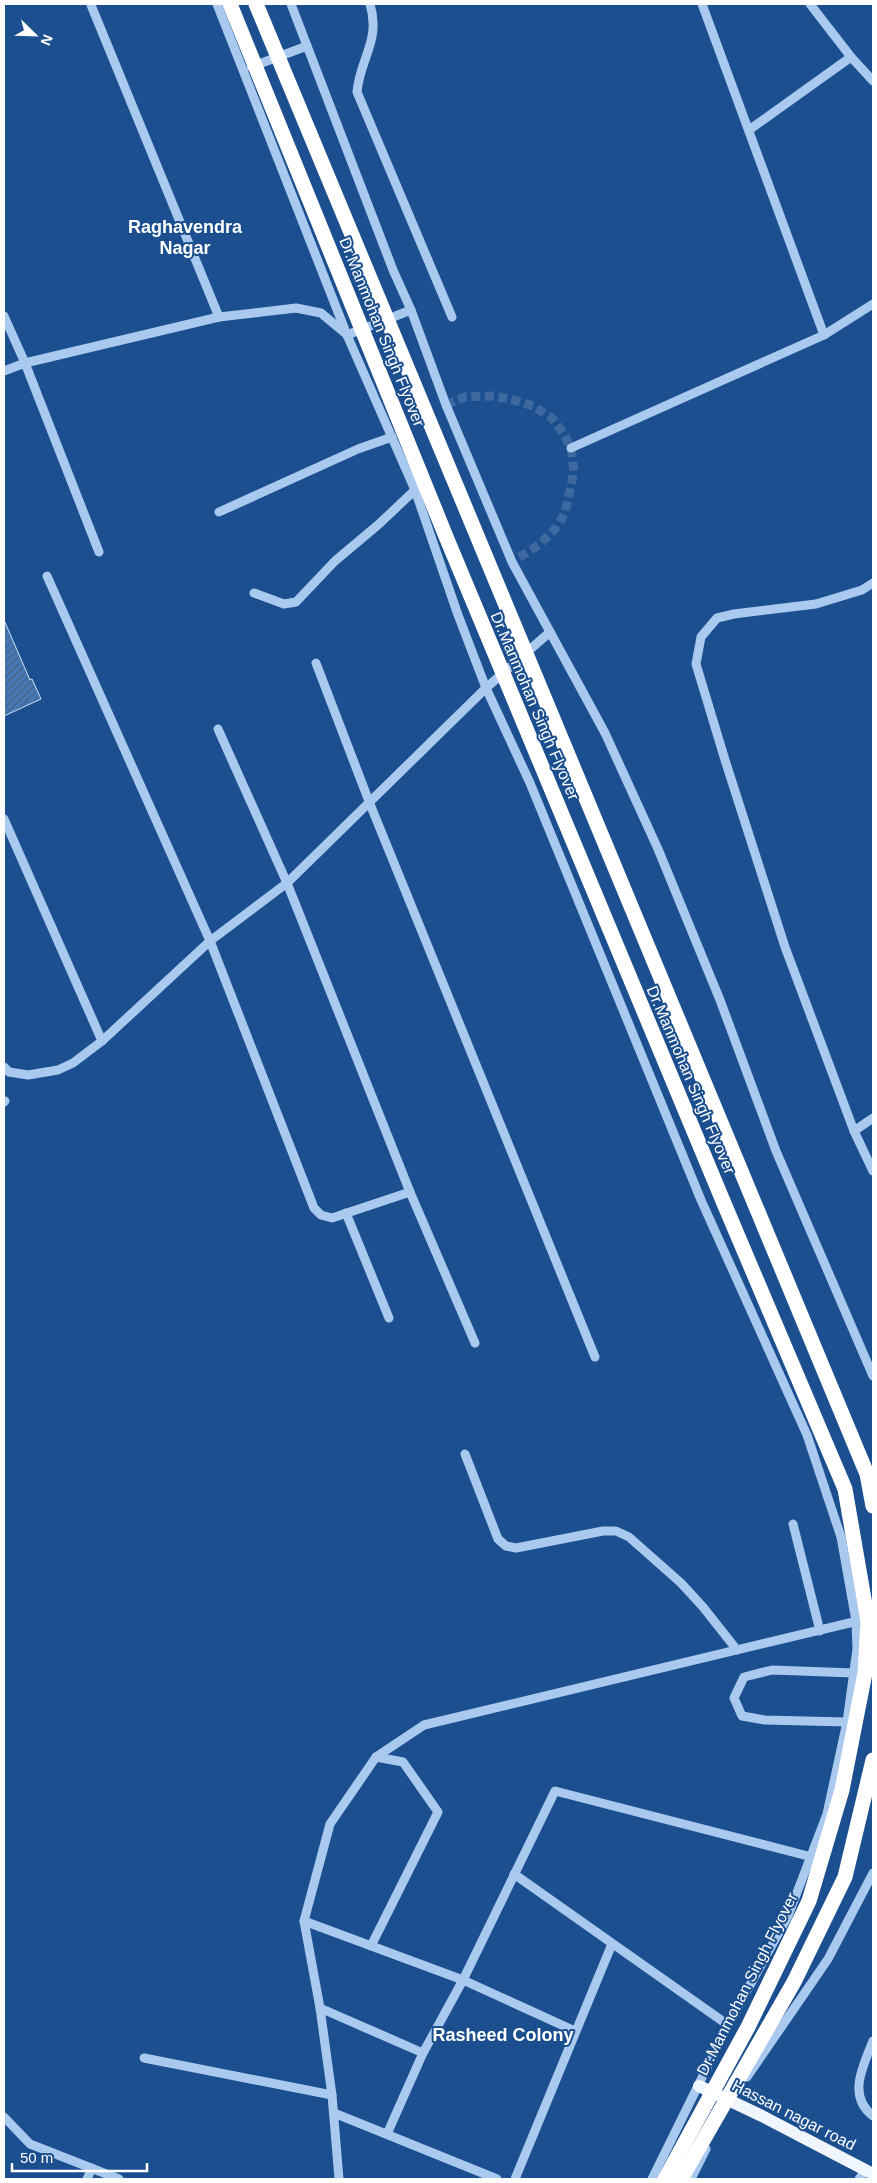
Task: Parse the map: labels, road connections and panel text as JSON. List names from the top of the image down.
{
  "streets": {
    "highway": ["Dr.Manmohan Singh Flyover"],
    "main road": ["Hassan nagar road"]
  },
  "districts": ["Raghavendra Nagar", "Rasheed Colony"],
  "scale_bar": "50 m",
  "north": "bottom right"
}
